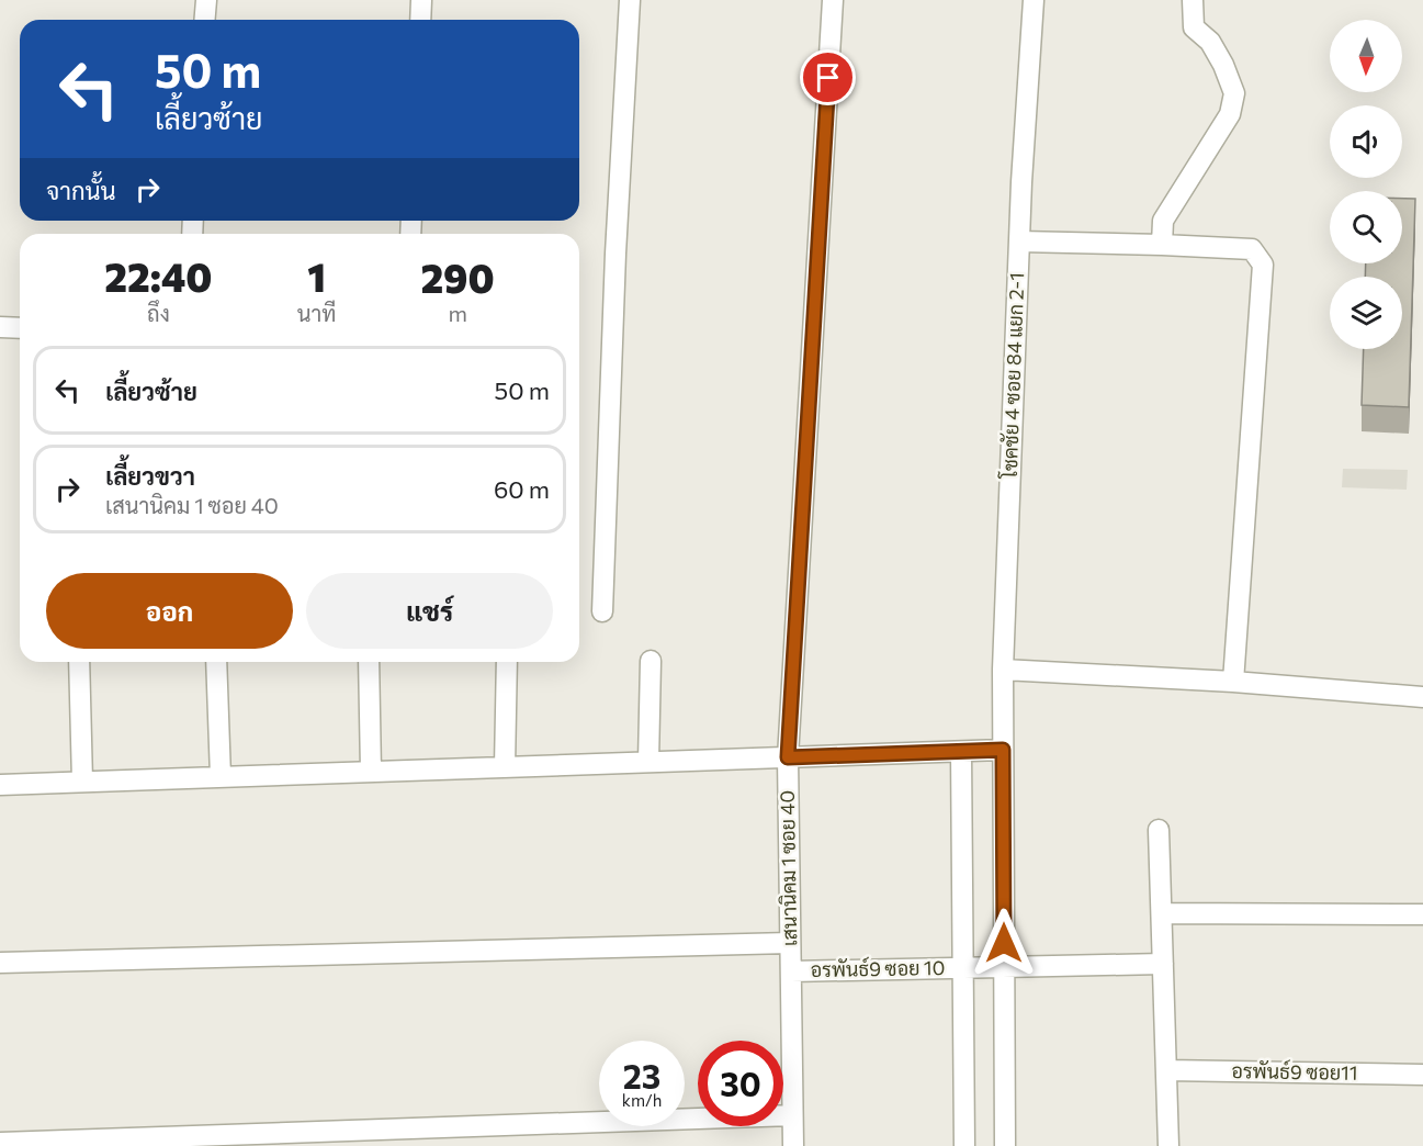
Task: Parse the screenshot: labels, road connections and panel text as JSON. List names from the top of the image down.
{
  "streets": {
    "street": [
      "โชคชัย 4 ซอย 84 แยก 2-1",
      "เสนานิคม 1 ซอย 40",
      "อรพันธ์9 ซอย 10",
      "อรพันธ์9 ซอย11"
    ]
  },
  "crossings": [
    ["โชคชัย 4 ซอย 84 แยก 2-1", "อรพันธ์9 ซอย 10"],
    ["เสนานิคม 1 ซอย 40", "อรพันธ์9 ซอย 10"]
  ],
  "north": "bottom",
  "page": {
    "turn": ["50 m", "เลี้ยวซ้าย"],
    "then": "จากนั้น",
    "eta": [
      "22:40",
      "ถึง",
      "1",
      "นาที",
      "290",
      "m"
    ],
    "list": [
      {
        "name": "เลี้ยวซ้าย",
        "value": "50 m"
      },
      {
        "name": "เลี้ยวขวา",
        "note": "เสนานิคม 1 ซอย 40",
        "value": "60 m"
      }
    ],
    "buttons": ["ออก", "แชร์"],
    "speed": "23 km/h",
    "limit": "30"
  }
}
